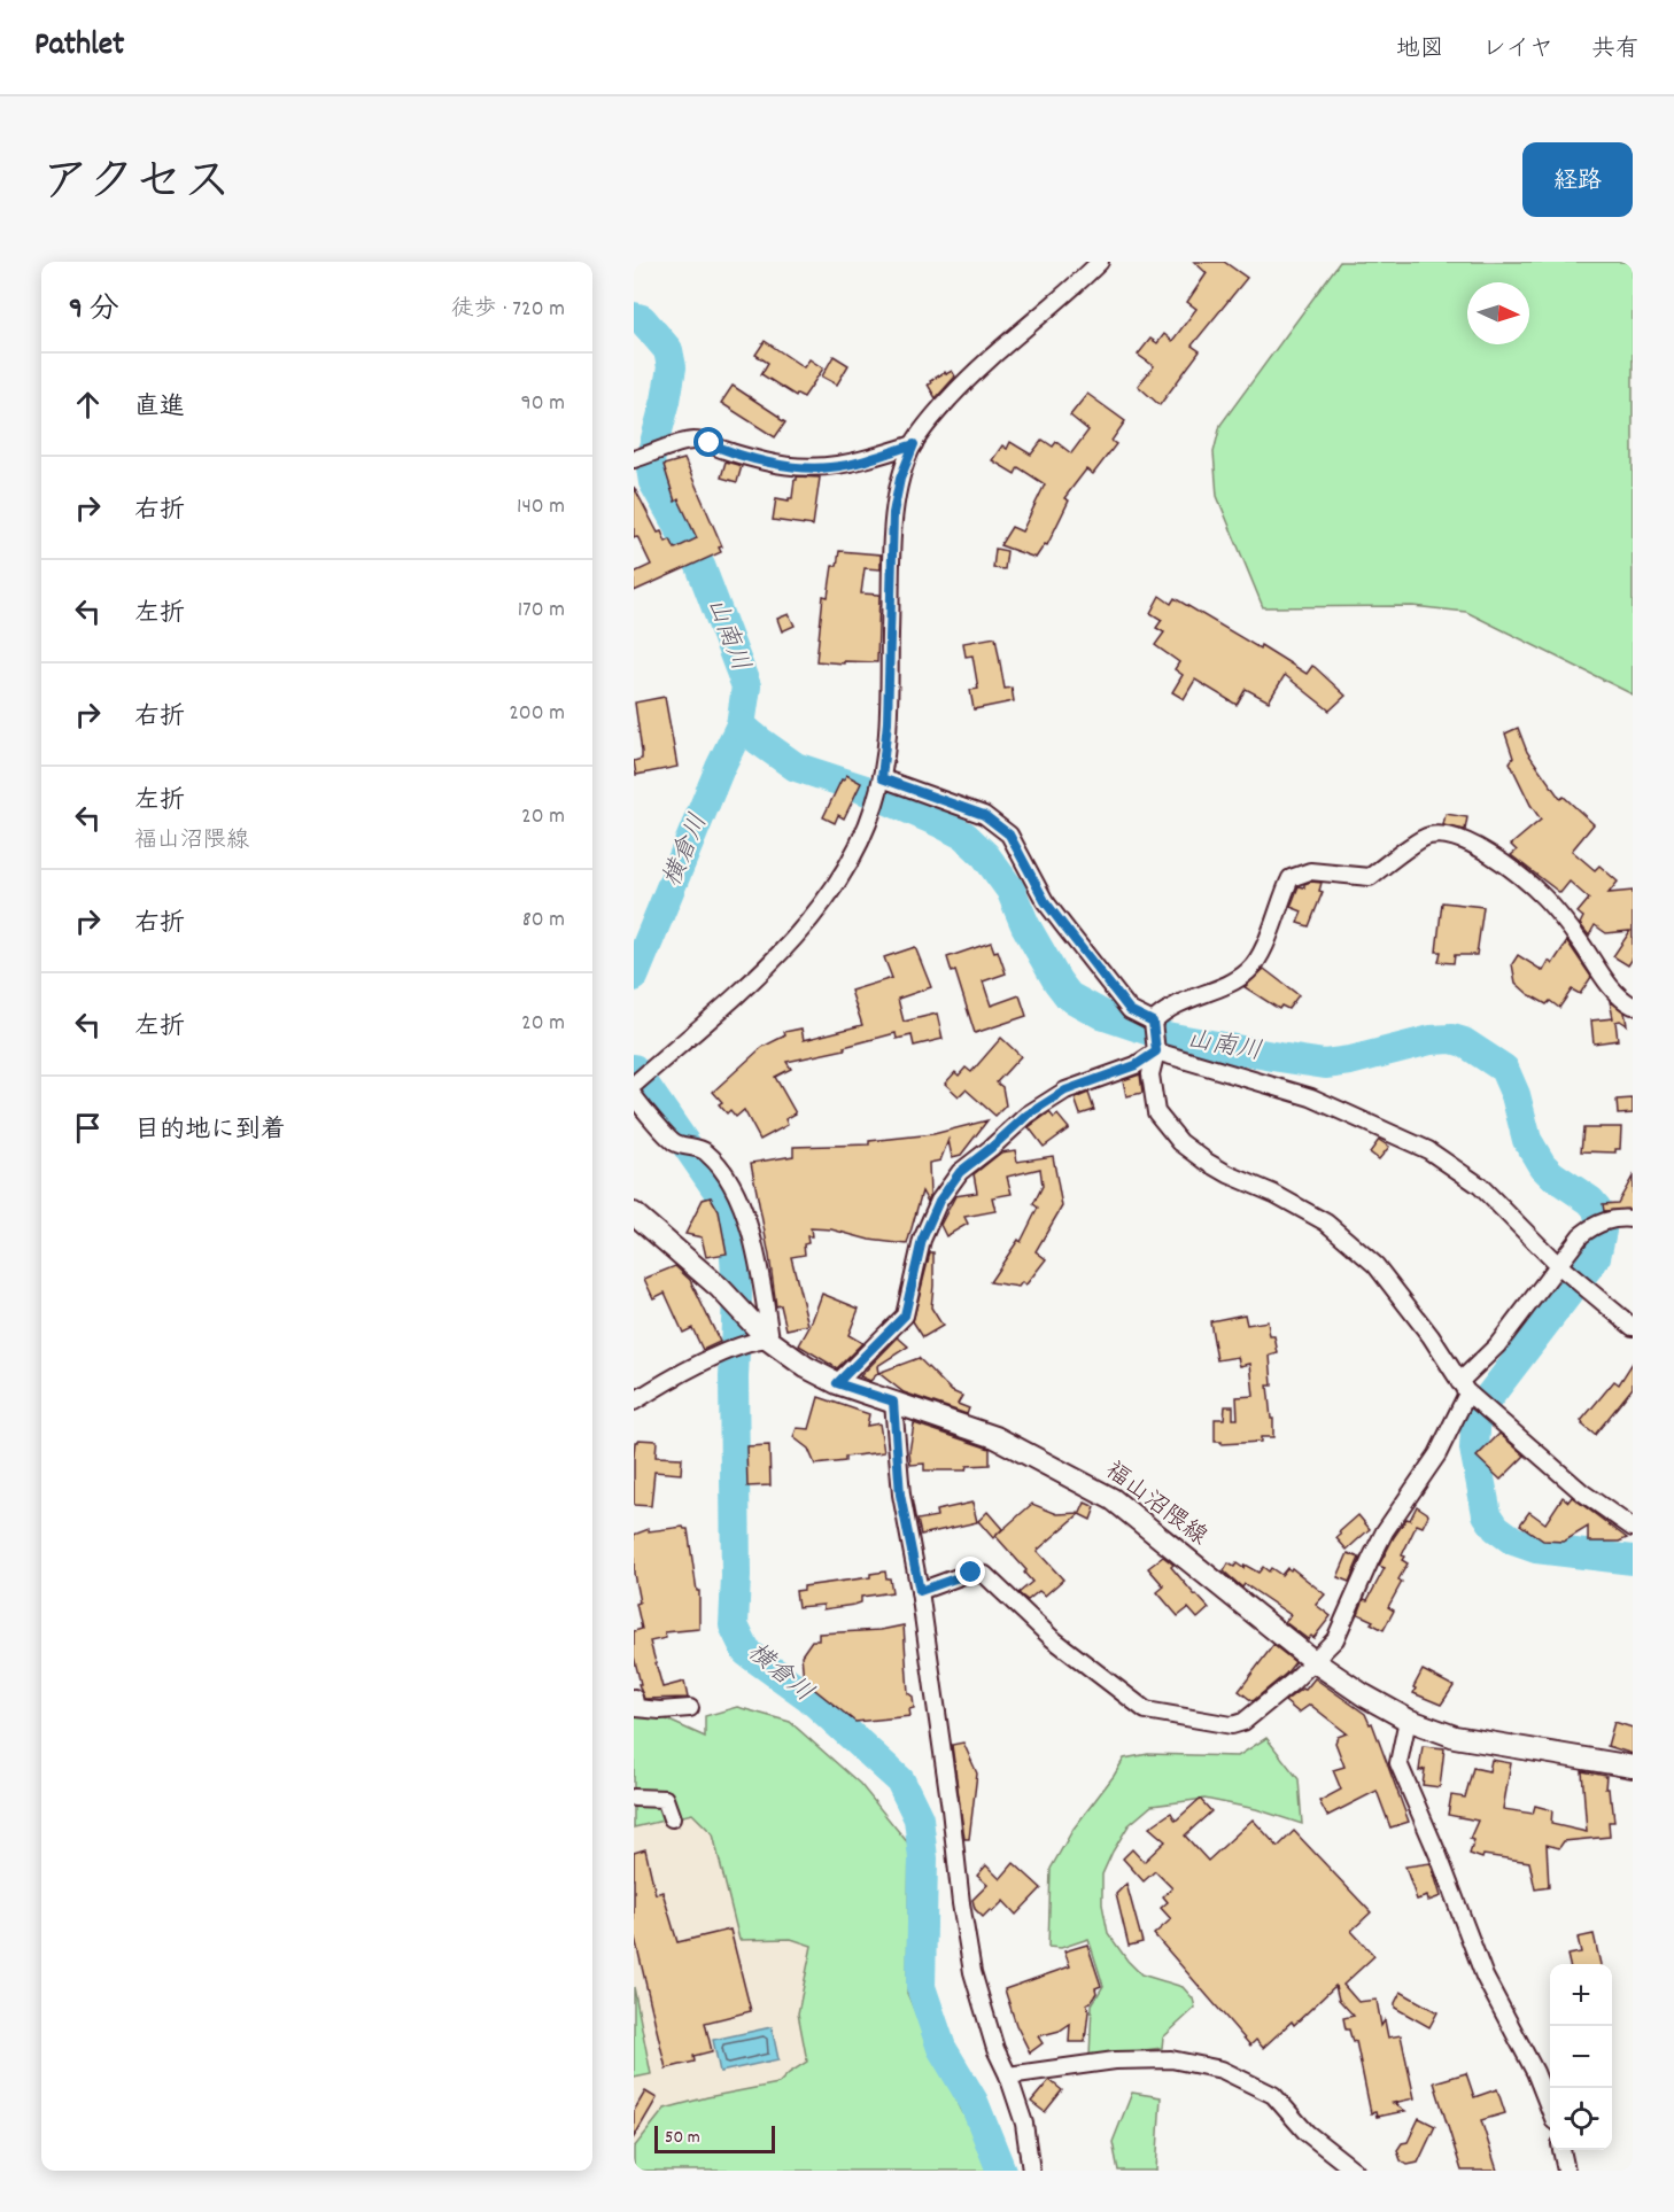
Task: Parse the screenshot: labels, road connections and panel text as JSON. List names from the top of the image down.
{
  "streets": {
    "main road": ["福山沼隈線"]
  },
  "water": ["山南川", "横倉川"],
  "scale_bar": "50 m",
  "north": "right",
  "page": {
    "header": "Pathlet",
    "nav": ["地図", "レイヤ", "共有"],
    "title": "アクセス",
    "buttons": "経路",
    "heading": ["9 分", "徒歩 · 720 m"],
    "list": [
      ["直進", "90 m"],
      ["右折", "140 m"],
      ["左折", "170 m"],
      ["右折", "200 m"],
      ["左折", "福山沼隈線", "20 m"],
      ["右折", "80 m"],
      ["左折", "20 m"],
      "目的地に到着"
    ],
    "map_buttons": ["+", "−"],
    "scale": "50 m"
  }
}
